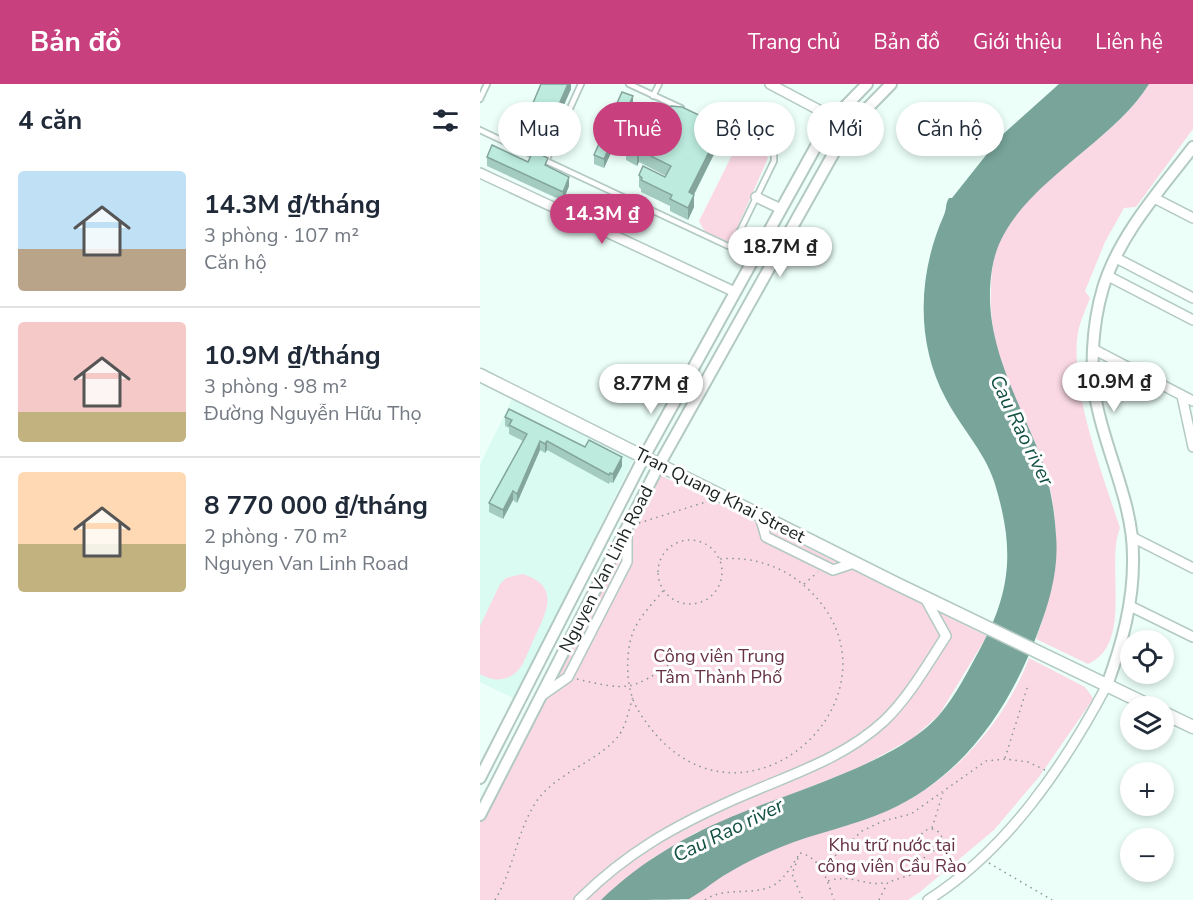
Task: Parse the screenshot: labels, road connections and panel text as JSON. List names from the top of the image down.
{
  "streets": {
    "main road": ["Tran Quang Khai Street"],
    "street": ["Nguyen Van Linh Road"]
  },
  "crossings": [
    ["Tran Quang Khai Street", "Nguyen Van Linh Road"]
  ],
  "water": ["Cau Rao river"],
  "parks": ["Công viên Trung Tâm Thành Phố", "Khu trữ nước tại công viên Cầu Rào"],
  "page": {
    "header": "Bản đồ",
    "nav": [
      "Trang chủ",
      "Bản đồ",
      "Giới thiệu",
      "Liên hệ"
    ],
    "heading": "4 căn",
    "chip": [
      "Mua",
      "Thuê",
      "Bộ lọc",
      "Mới",
      "Căn hộ"
    ],
    "list": [
      {
        "name": "14.3M ₫/tháng",
        "note": "3 phòng · 107 m² · Căn hộ"
      },
      {
        "name": "10.9M ₫/tháng",
        "note": "3 phòng · 98 m² · Đường Nguyễn Hữu Thọ"
      },
      {
        "name": "8 770 000 ₫/tháng",
        "note": "2 phòng · 70 m² · Nguyen Van Linh Road"
      }
    ],
    "price": [
      "14.3M ₫",
      "18.7M ₫",
      "10.9M ₫",
      "8.77M ₫"
    ],
    "map_buttons": ["+", "−"]
  }
}
